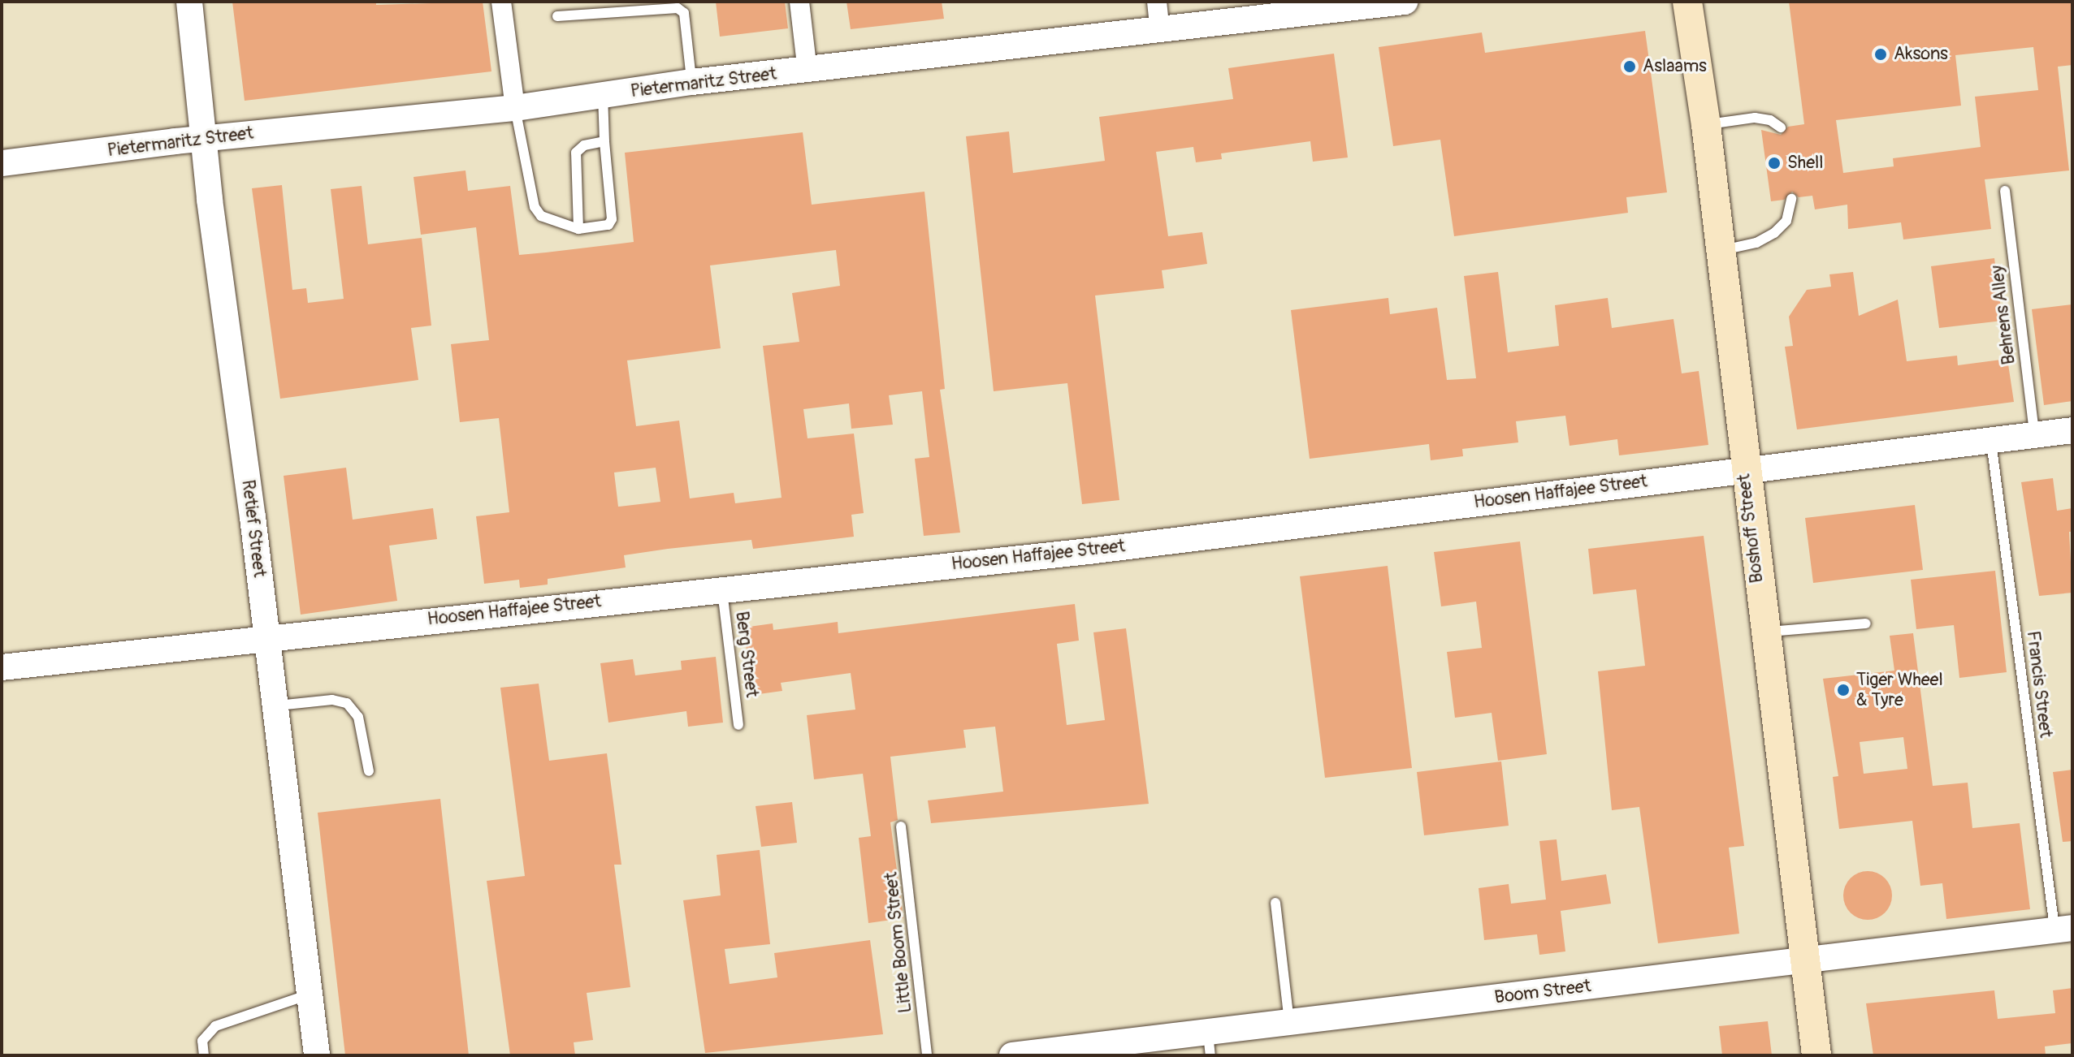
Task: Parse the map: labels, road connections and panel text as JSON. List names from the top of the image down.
{
  "streets": {
    "main road": ["Boshoff Street"],
    "street": [
      "Pietermaritz Street",
      "Hoosen Haffajee Street",
      "Retief Street",
      "Boom Street"
    ],
    "lane": [
      "Behrens Alley",
      "Berg Street",
      "Francis Street",
      "Little Boom Street"
    ]
  },
  "crossings": [
    ["Pietermaritz Street", "Retief Street"],
    ["Behrens Alley", "Hoosen Haffajee Street"],
    ["Hoosen Haffajee Street", "Retief Street"],
    ["Hoosen Haffajee Street", "Boshoff Street"],
    ["Hoosen Haffajee Street", "Berg Street"],
    ["Hoosen Haffajee Street", "Francis Street"],
    ["Boshoff Street", "Boom Street"],
    ["Francis Street", "Boom Street"]
  ],
  "places": [
    "Aksons",
    "Aslaams",
    "Shell",
    "Tiger Wheel & Tyre"
  ]
}
